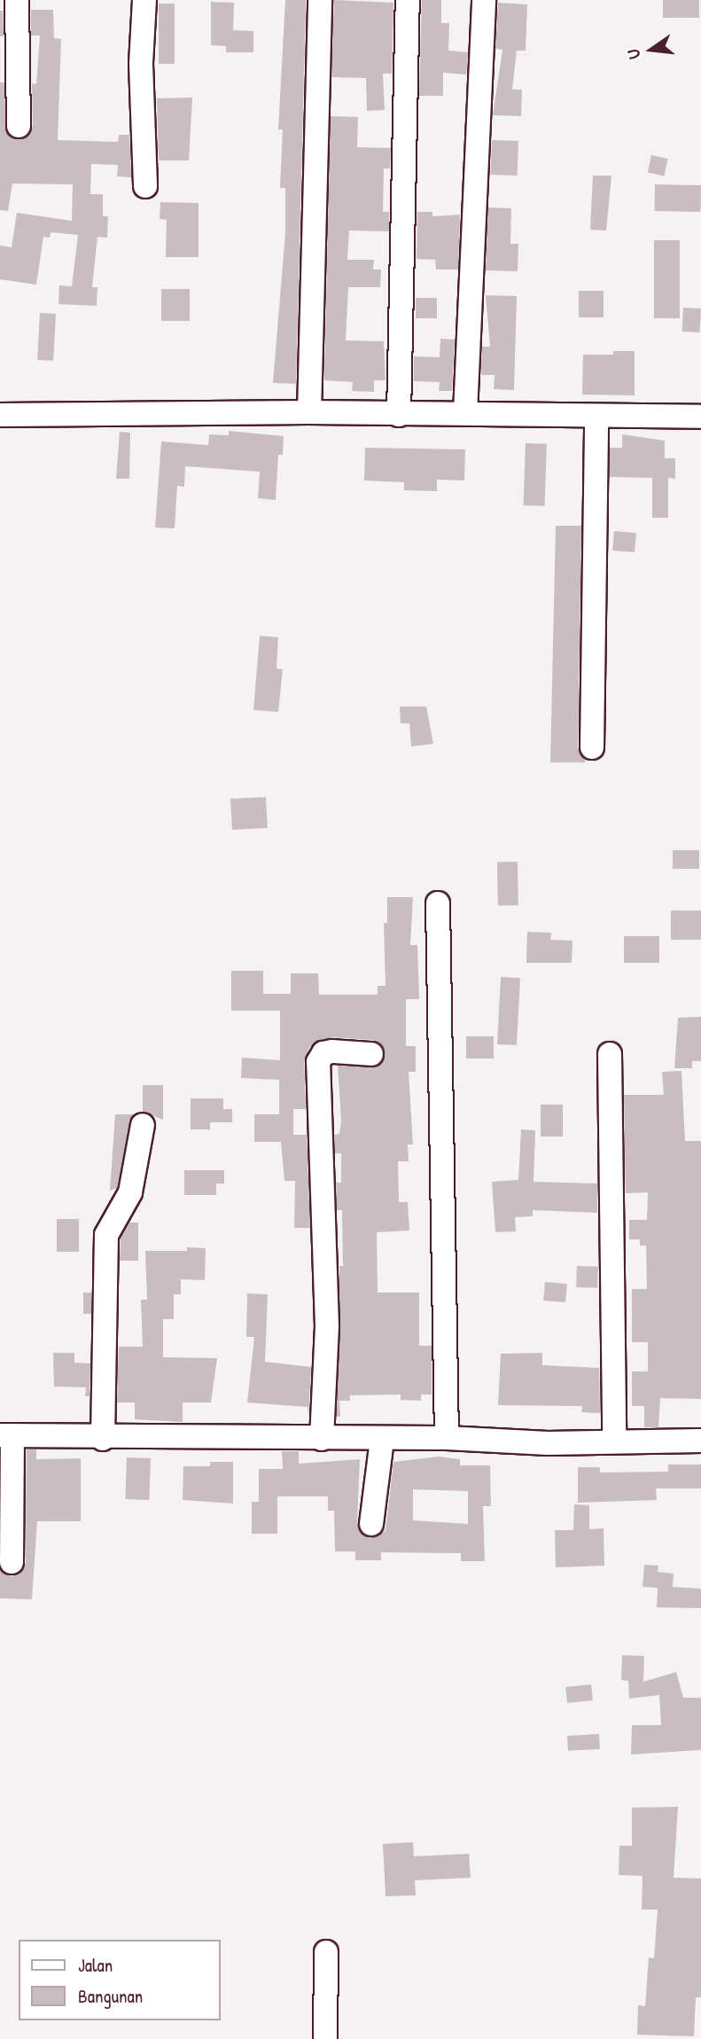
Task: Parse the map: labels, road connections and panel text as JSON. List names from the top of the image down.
{
  "legend": ["Jalan", "Bangunan"],
  "north": "left"
}
